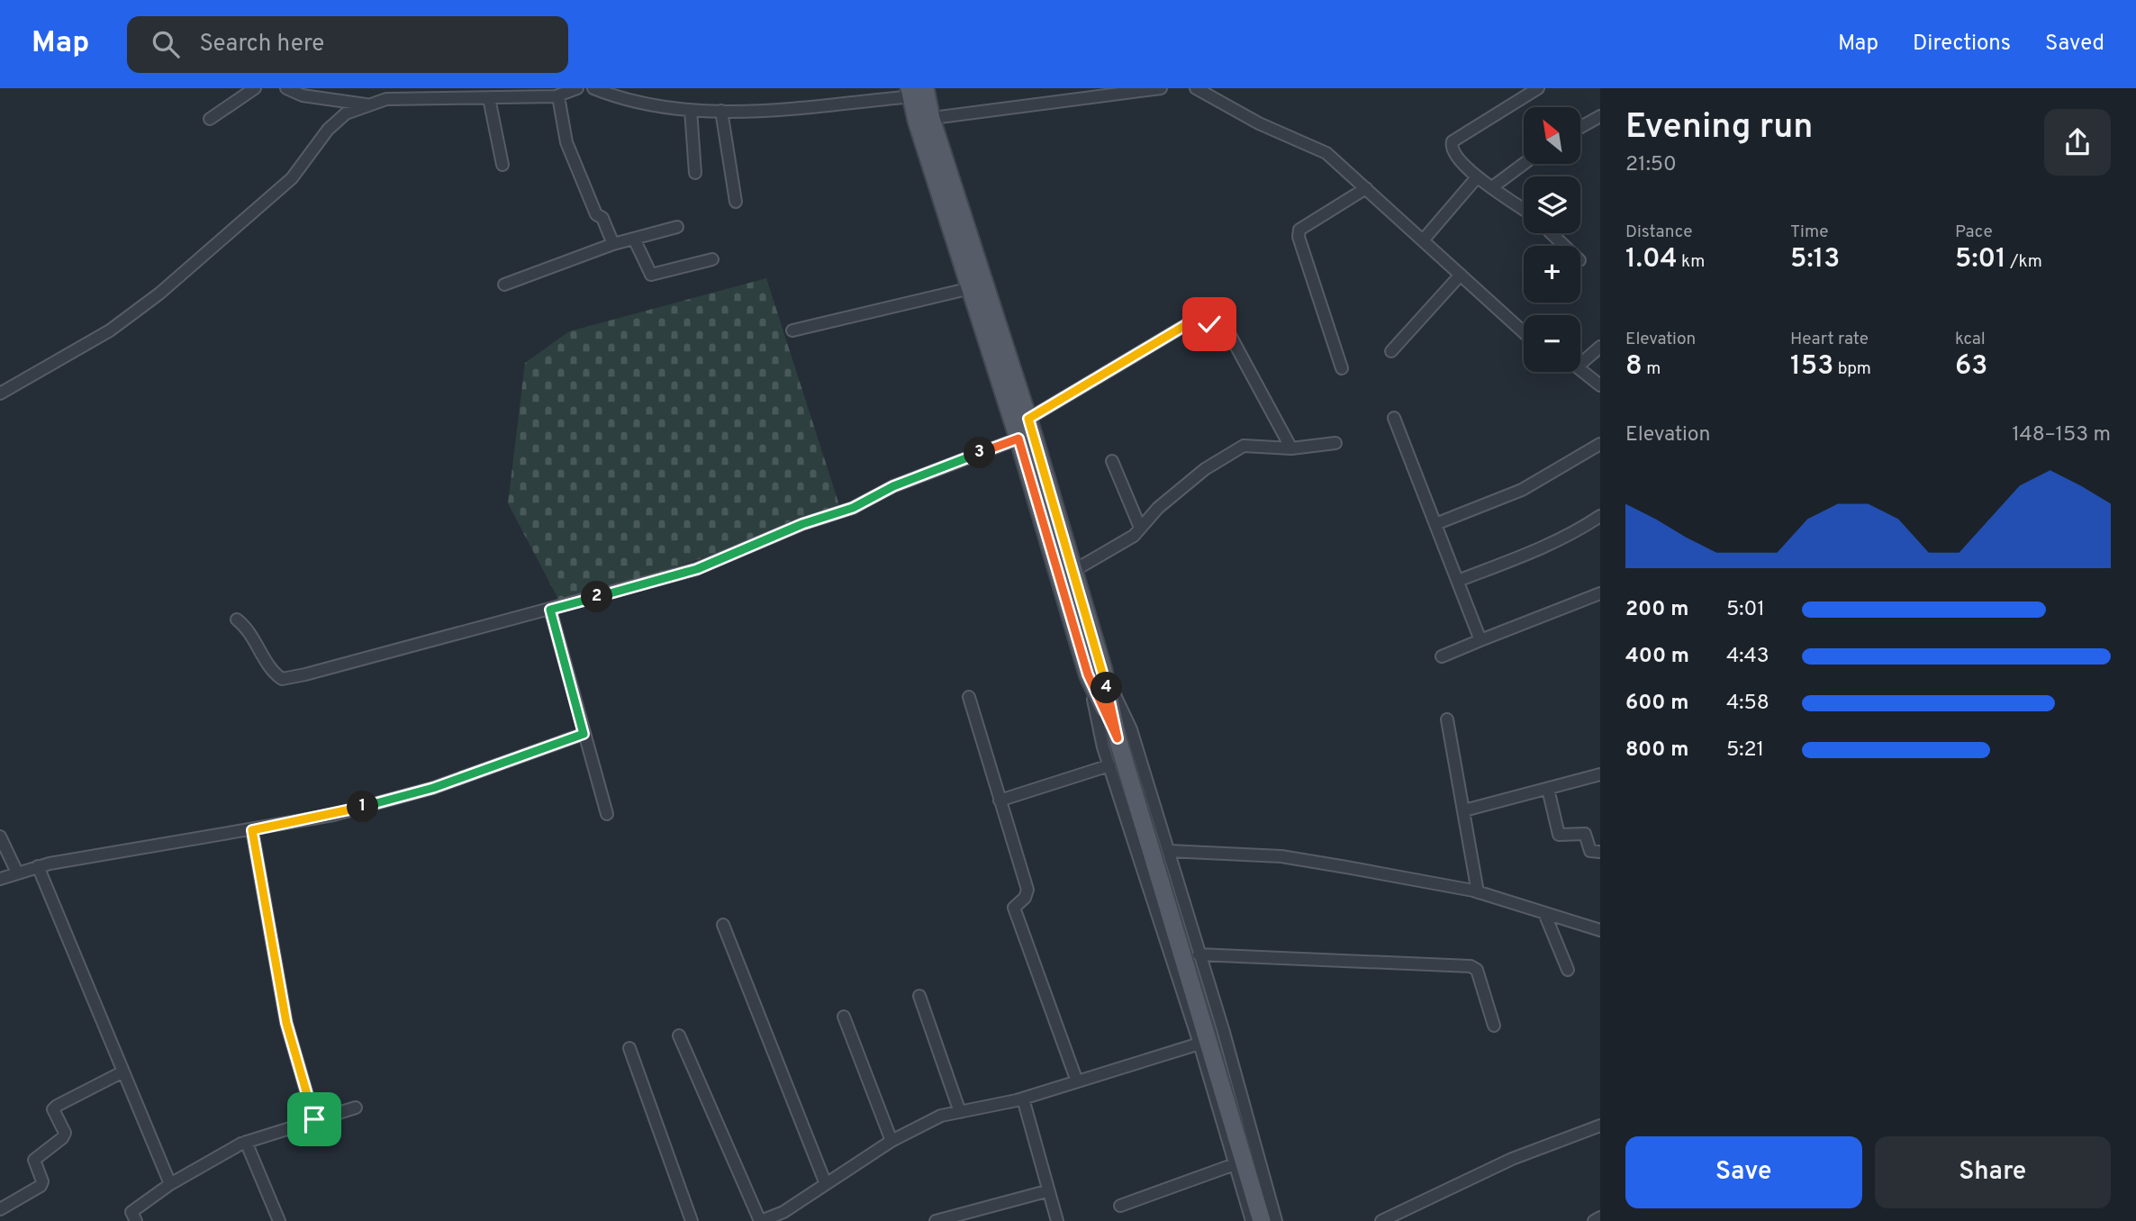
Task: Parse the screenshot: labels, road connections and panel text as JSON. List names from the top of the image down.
{
  "north": "top left",
  "page": {
    "header": "Map",
    "search": "Search here",
    "nav": ["Map", "Directions", "Saved"],
    "heading": ["Evening run", "21:50"],
    "map_buttons": ["+", "−"],
    "stats": [
      ["Distance", "1.04 km"],
      ["Time", "5:13"],
      ["Pace", "5:01 /km"],
      ["Elevation", "8 m"],
      ["Heart rate", "153 bpm"],
      ["kcal", "63"]
    ],
    "chart": ["Elevation", "148–153 m"],
    "pins": [
      "3",
      "2",
      "4",
      "1"
    ],
    "list": [
      {
        "name": "200 m",
        "note": "5:01"
      },
      {
        "name": "400 m",
        "note": "4:43"
      },
      {
        "name": "600 m",
        "note": "4:58"
      },
      {
        "name": "800 m",
        "note": "5:21"
      }
    ],
    "buttons": ["Save", "Share"]
  }
}
